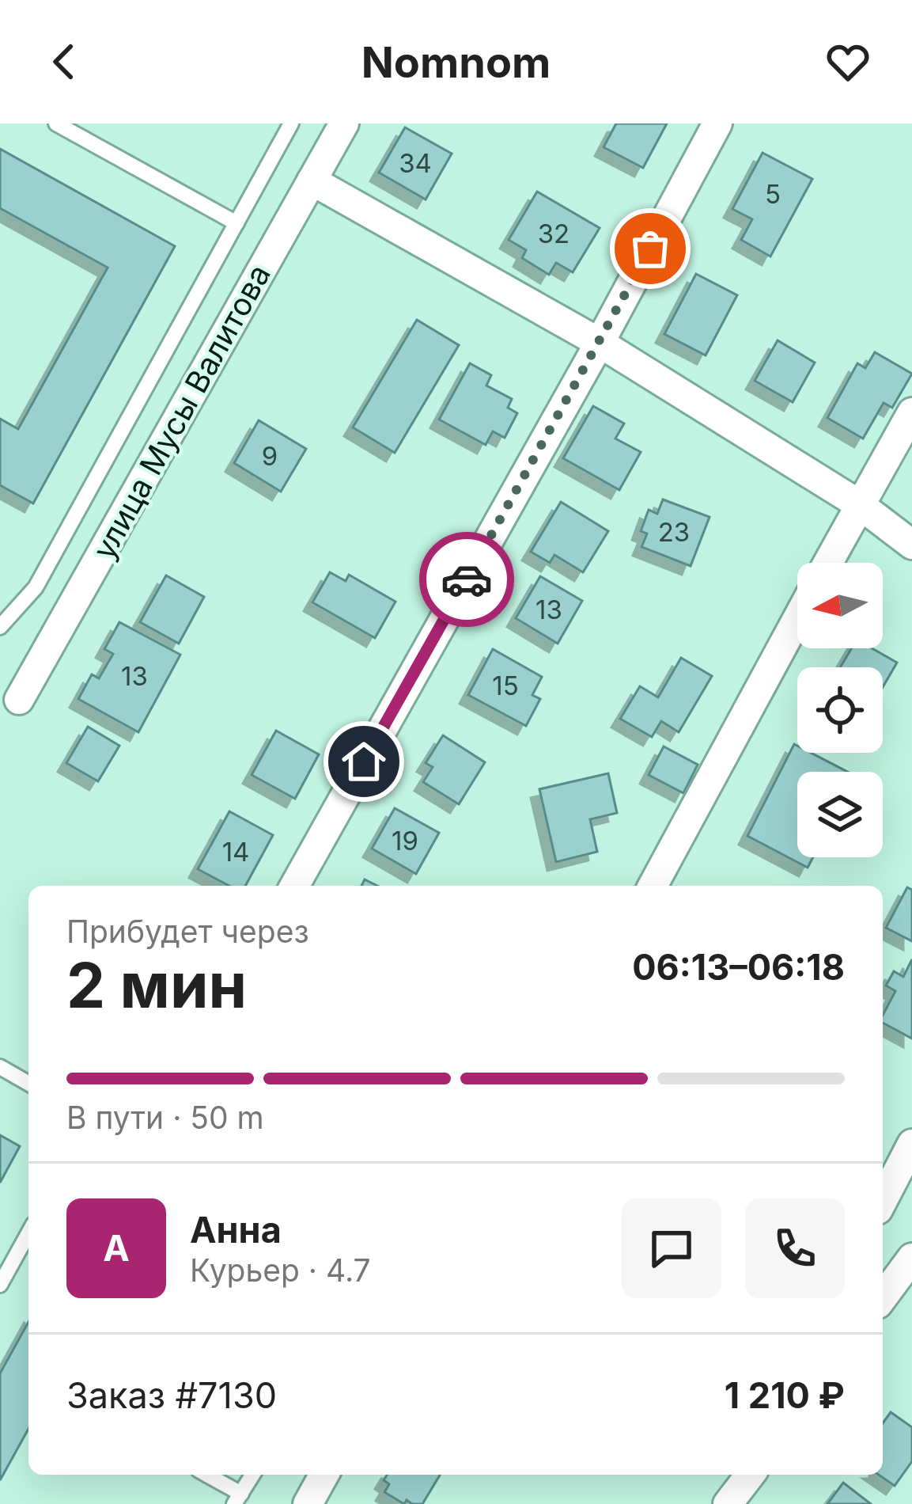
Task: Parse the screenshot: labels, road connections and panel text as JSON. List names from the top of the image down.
{
  "streets": {
    "street": ["улица Мусы Валитова"]
  },
  "house_numbers": [
    "34",
    "5",
    "32",
    "9",
    "23",
    "13",
    "13",
    "15",
    "19",
    "14"
  ],
  "north": "left",
  "page": {
    "header": "Nomnom",
    "heading": ["2 мин", "Прибудет через", "06:13–06:18"],
    "panel": [
      "Анна",
      "Курьер · 4.7",
      "Заказ #7130",
      "1 210 ₽"
    ],
    "bar": "В пути · 50 m",
    "round": "А"
  }
}
